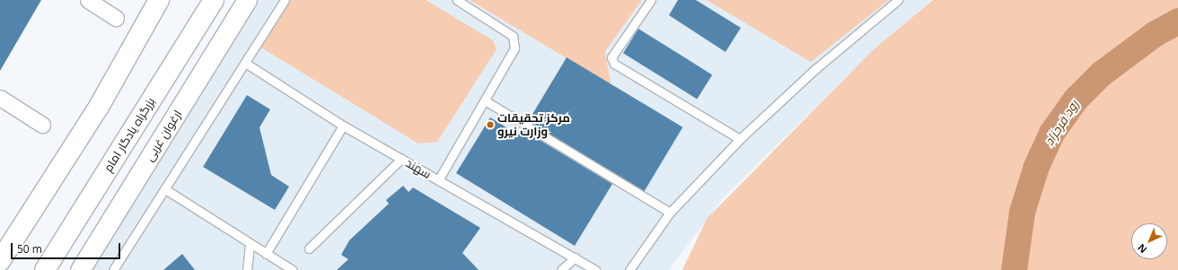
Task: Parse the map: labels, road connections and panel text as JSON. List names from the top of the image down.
{
  "streets": {
    "highway": ["بزرگراه یادگار امام"],
    "street": ["ارغوان غربی"],
    "lane": ["سهند"]
  },
  "water": ["رود فرحزاد"],
  "places": ["مرکز تحقیقات وزارت نیرو"],
  "scale_bar": "50 m",
  "north": "bottom left"
}
